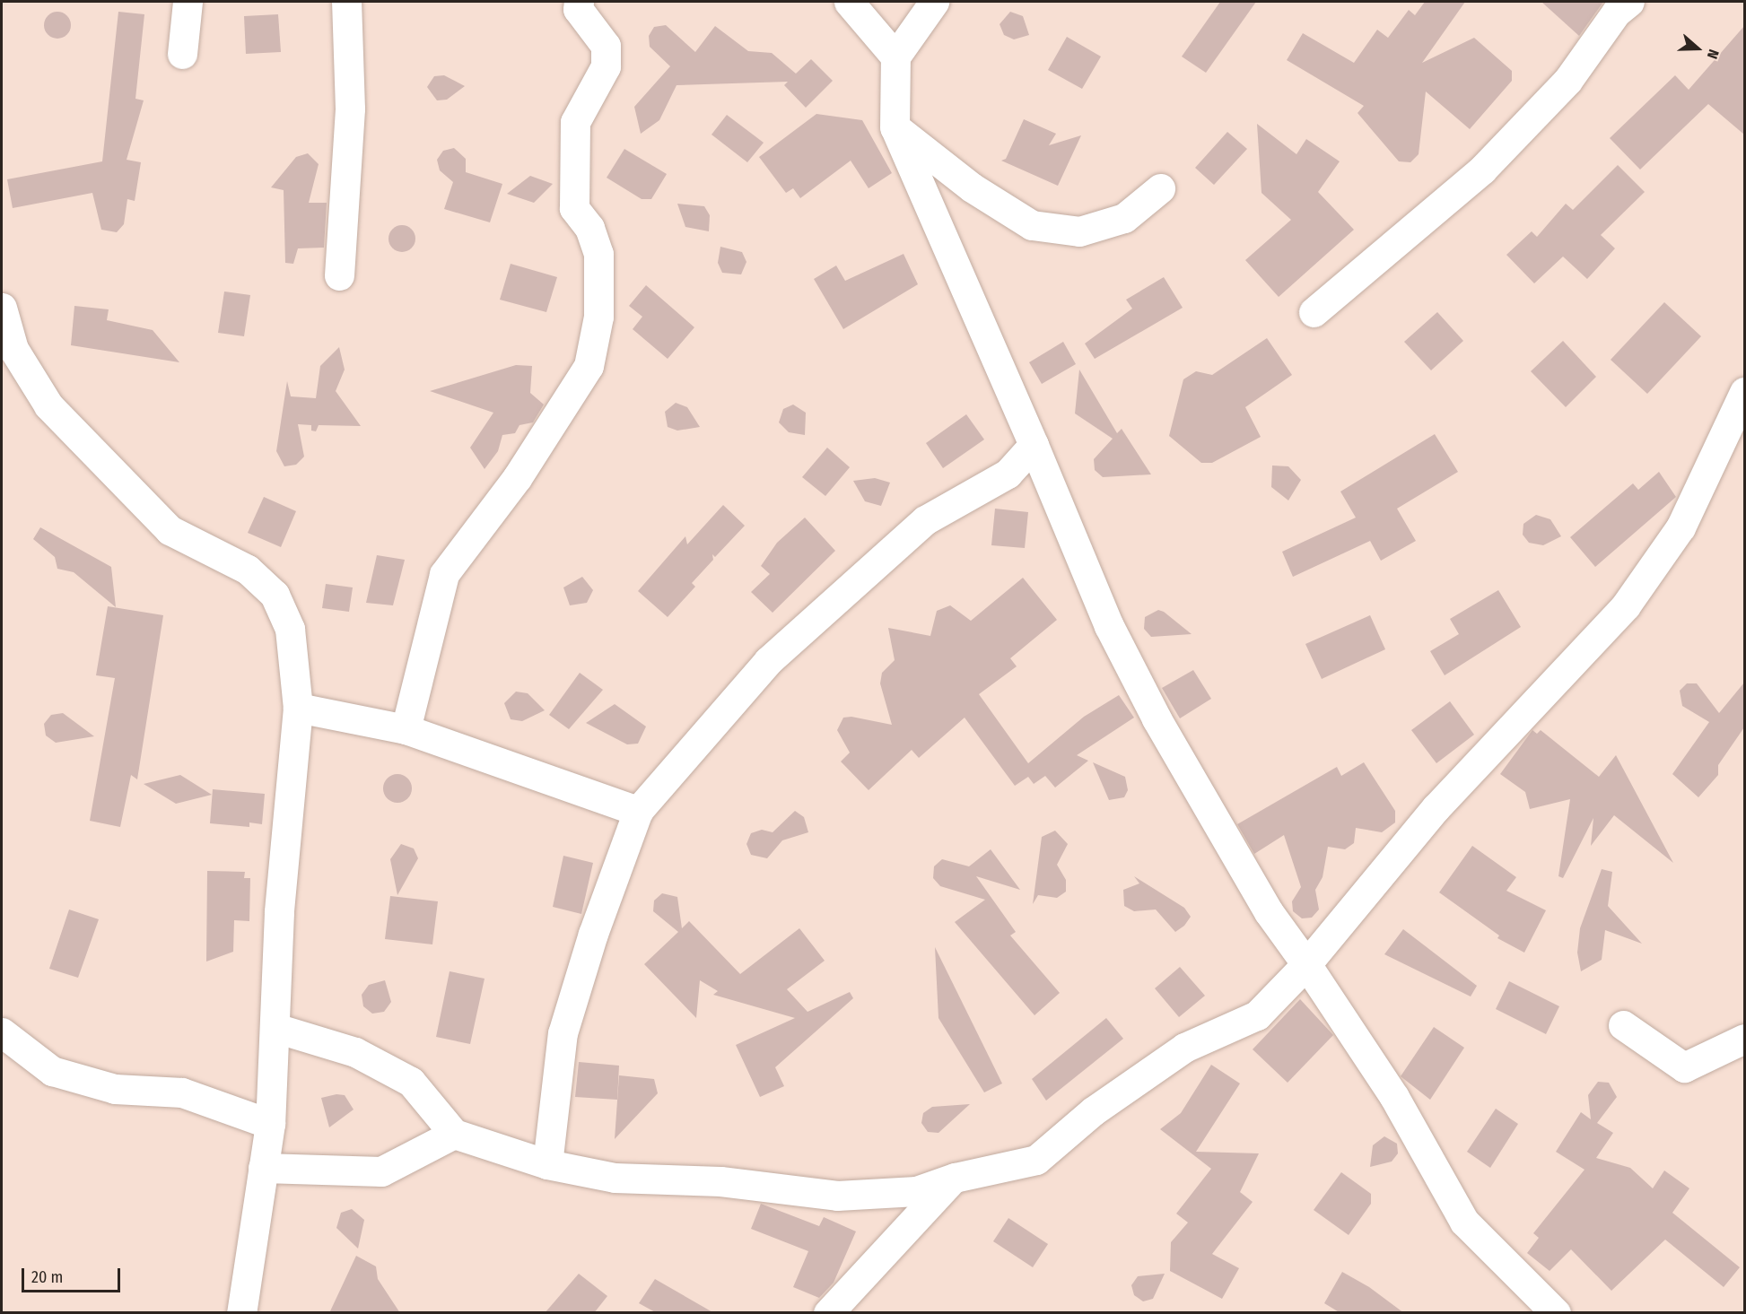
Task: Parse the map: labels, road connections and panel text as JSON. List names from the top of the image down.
{
  "scale_bar": "20 m",
  "north": "right"
}
